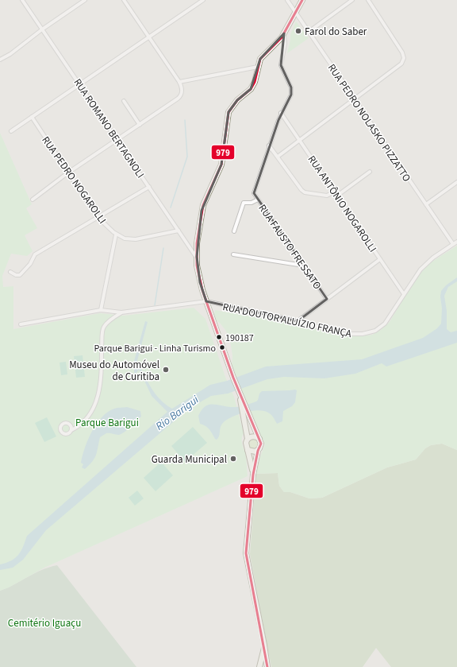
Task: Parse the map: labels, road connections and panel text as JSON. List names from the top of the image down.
{
  "streets": {
    "street": [
      "RUA PEDRO NOLASKO PIZZATTO",
      "RUA ROMANO BERTAGNOLI",
      "RUA PEDRO NOGAROLLI",
      "RUA ANTÔNIO NOGAROLLI",
      "RUA FAUSTO FRESSATO",
      "RUA DOUTOR ALUÍZIO FRANÇA"
    ]
  },
  "crossings": [
    ["RUA PEDRO NOLASKO PIZZATTO", "RUA DOUTOR ALUÍZIO FRANÇA"],
    ["RUA ROMANO BERTAGNOLI", "RUA PEDRO NOGAROLLI"],
    ["RUA ANTÔNIO NOGAROLLI", "RUA DOUTOR ALUÍZIO FRANÇA"]
  ],
  "water": ["Rio Barigui"],
  "parks": ["Parque Barigui", "Cemitério Iguaçu"],
  "places": [
    "Farol do Saber",
    "190187",
    "Parque Barigui - Linha Turismo",
    "Museu do Automóvel de Curitiba",
    "Guarda Municipal"
  ],
  "lines": ["transit line 979"]
}
